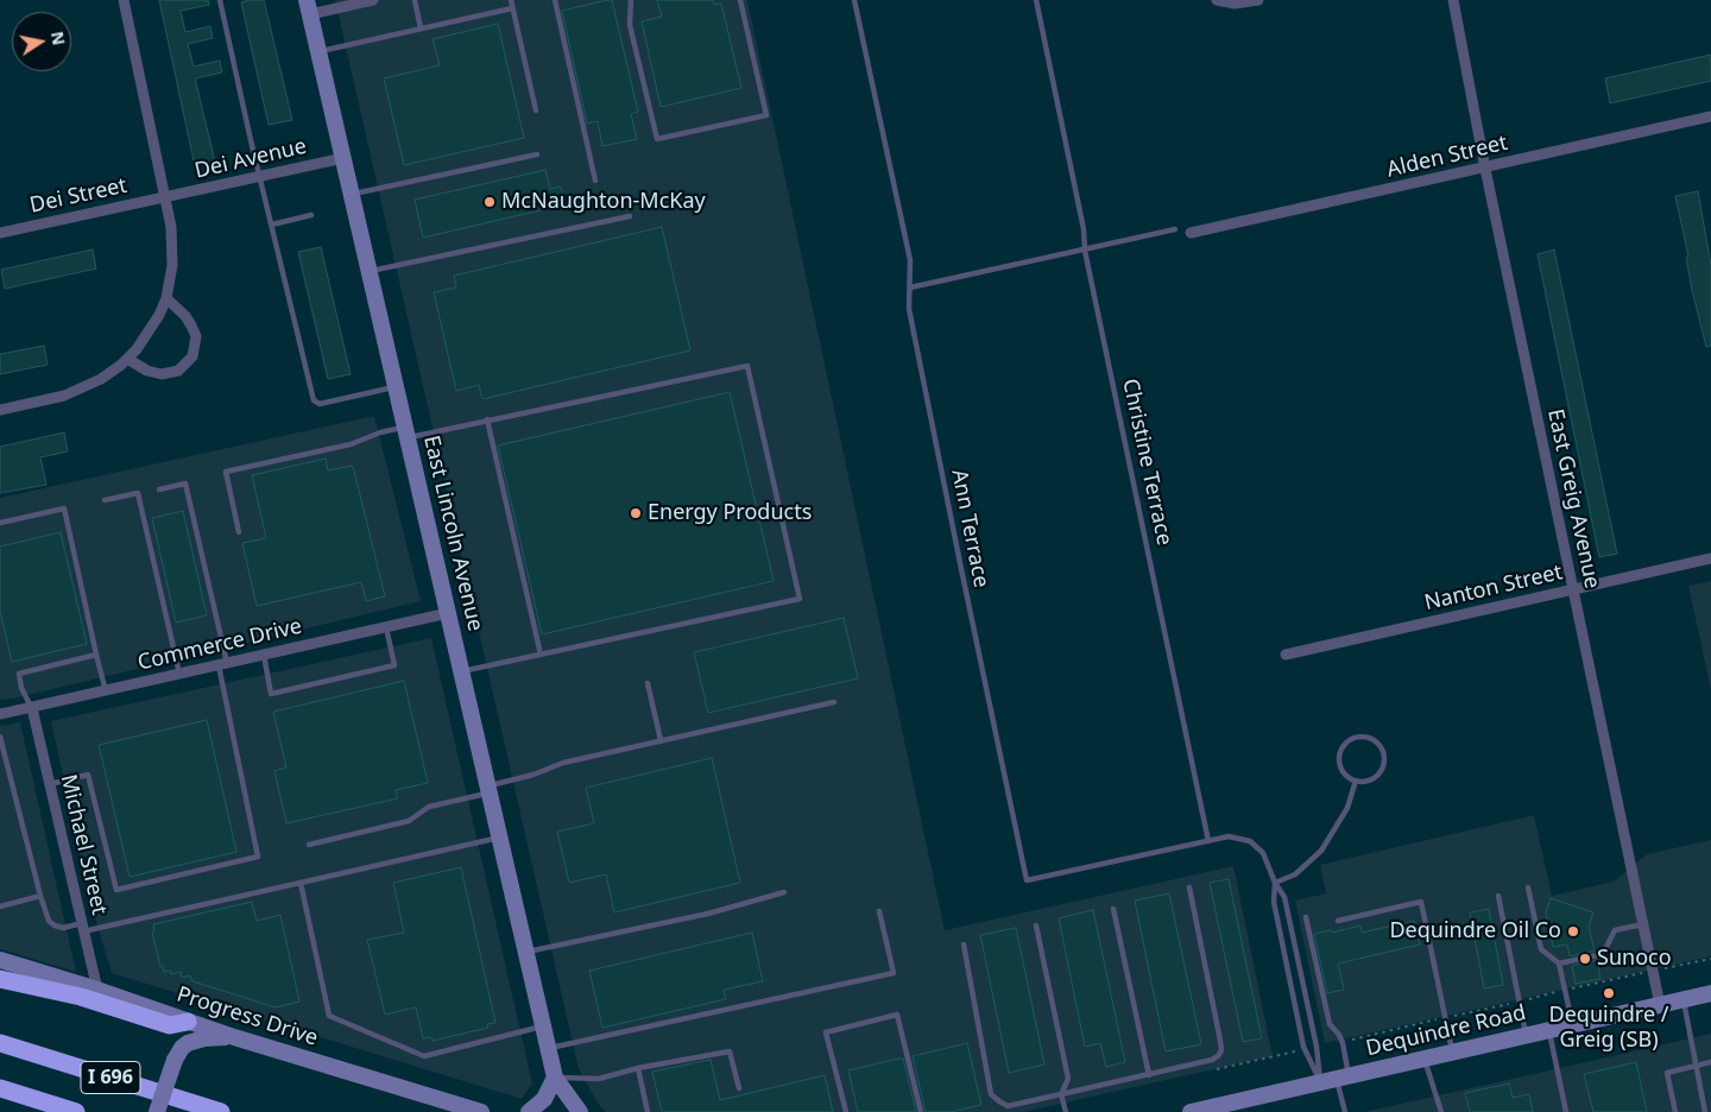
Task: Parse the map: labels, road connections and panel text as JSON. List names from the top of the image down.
{
  "streets": {
    "highway": ["I 696"],
    "street": [
      "Alden Street",
      "Dei Avenue",
      "Dei Street",
      "East Greig Avenue",
      "East Lincoln Avenue",
      "Nanton Street",
      "Commerce Drive",
      "Michael Street",
      "Progress Drive",
      "Dequindre Road"
    ],
    "lane": ["Christine Terrace", "Ann Terrace"]
  },
  "crossings": [
    ["Alden Street", "East Greig Avenue"],
    ["Dei Avenue", "Dei Street"],
    ["Dei Avenue", "East Lincoln Avenue"],
    ["Christine Terrace", "Ann Terrace"],
    ["East Greig Avenue", "Nanton Street"],
    ["East Greig Avenue", "Dequindre Road"],
    ["East Lincoln Avenue", "Commerce Drive"],
    ["Commerce Drive", "Michael Street"],
    ["Michael Street", "Progress Drive"]
  ],
  "places": [
    "McNaughton-McKay",
    "Energy Products",
    "Dequindre Oil Co",
    "Sunoco",
    "Dequindre / Greig (SB)"
  ],
  "north": "right"
}
